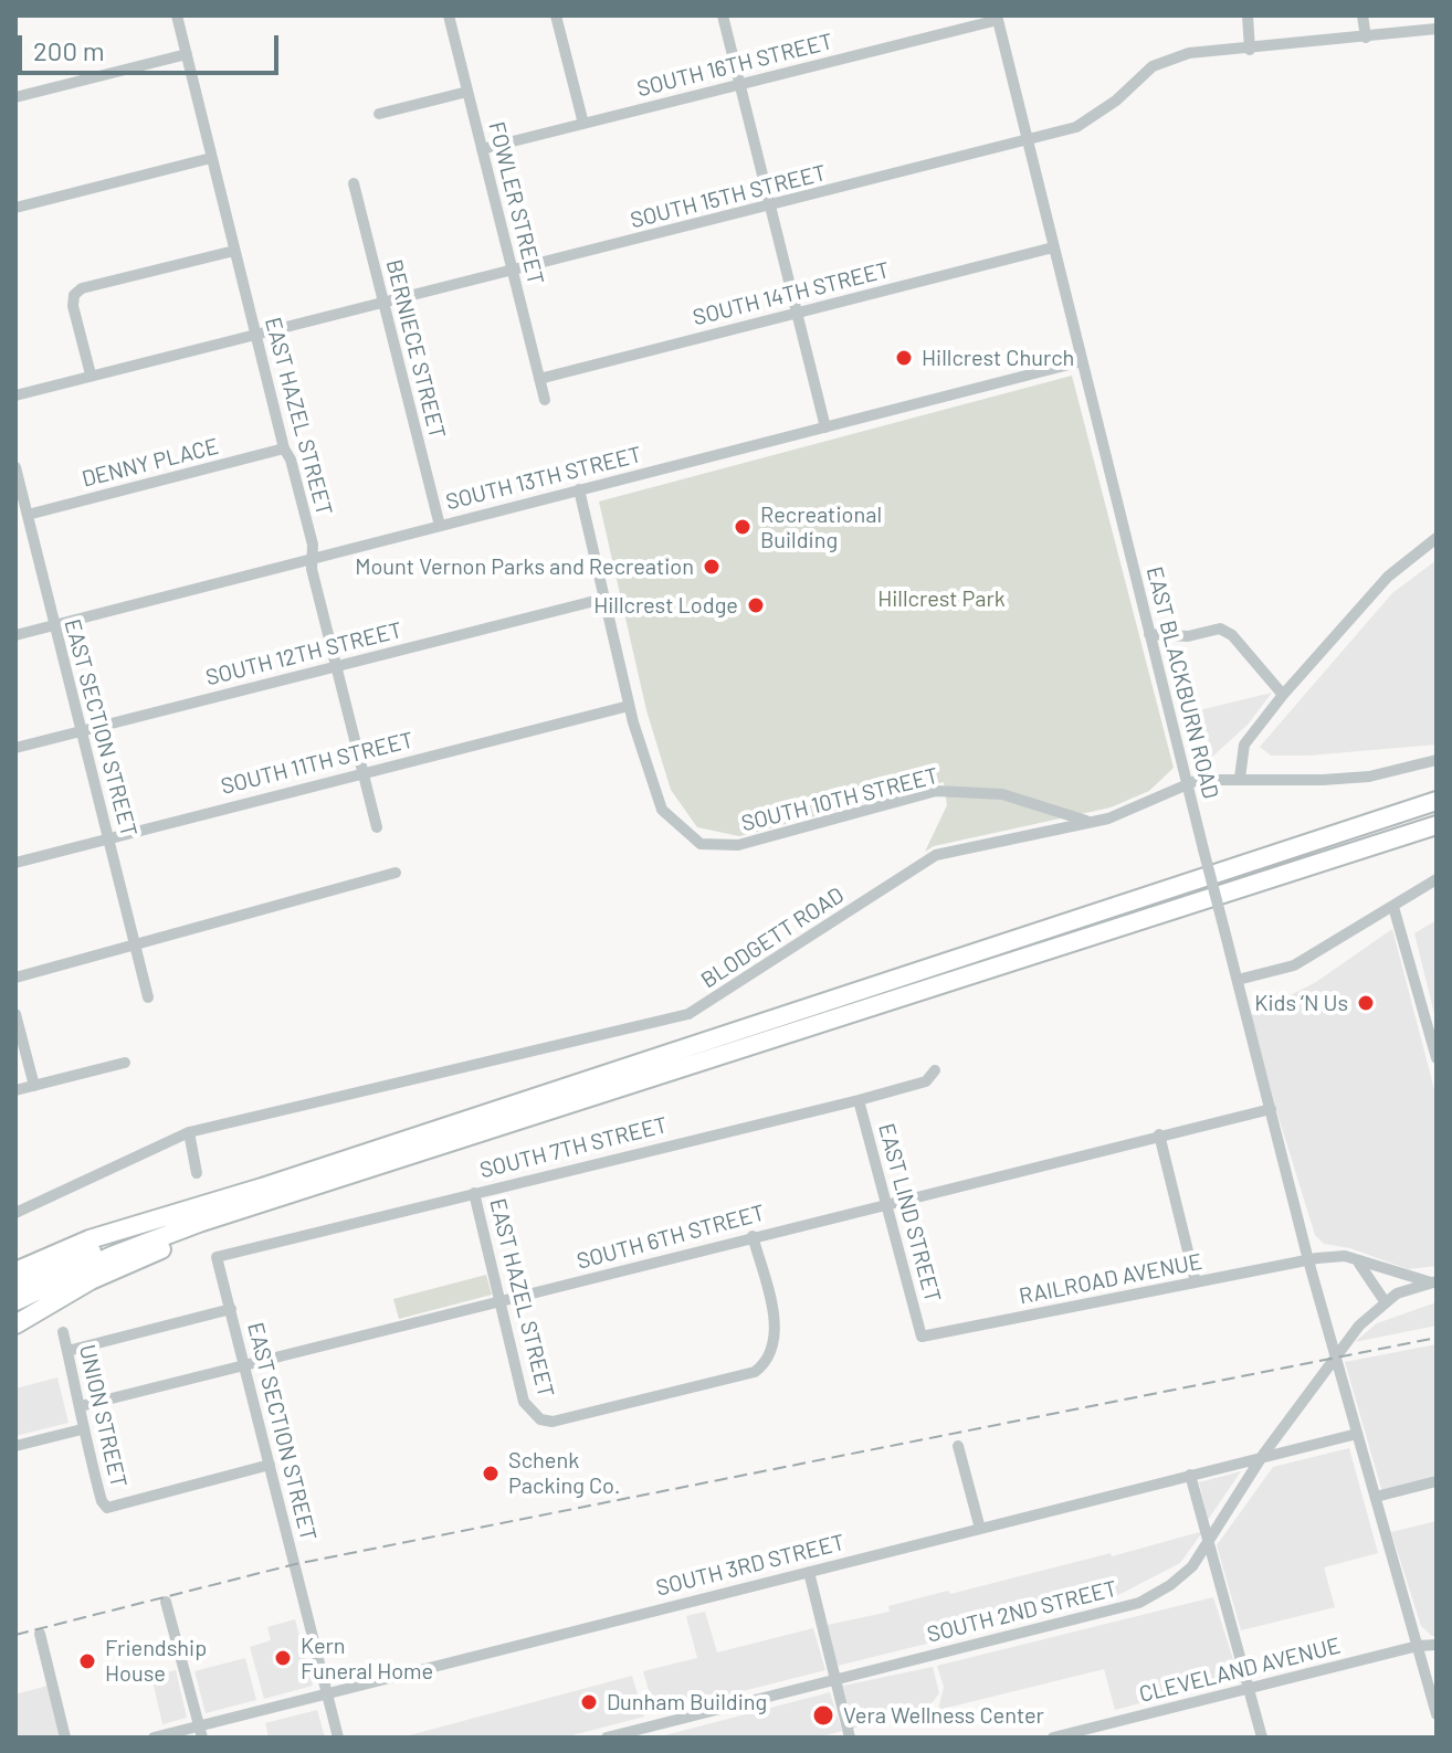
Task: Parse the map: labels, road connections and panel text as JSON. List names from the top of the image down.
{
  "streets": {
    "street": [
      "SOUTH 16TH STREET",
      "SOUTH 15TH STREET",
      "FOWLER STREET",
      "SOUTH 14TH STREET",
      "BERNIECE STREET",
      "EAST HAZEL STREET",
      "DENNY PLACE",
      "SOUTH 13TH STREET",
      "SOUTH 12TH STREET",
      "EAST BLACKBURN ROAD",
      "EAST SECTION STREET",
      "SOUTH 11TH STREET",
      "SOUTH 10TH STREET",
      "BLODGETT ROAD",
      "SOUTH 7TH STREET",
      "EAST LIND STREET",
      "SOUTH 6TH STREET",
      "RAILROAD AVENUE",
      "UNION STREET",
      "SOUTH 3RD STREET",
      "SOUTH 2ND STREET",
      "CLEVELAND AVENUE"
    ]
  },
  "crossings": [
    ["SOUTH 16TH STREET", "FOWLER STREET"],
    ["SOUTH 16TH STREET", "EAST BLACKBURN ROAD"],
    ["SOUTH 15TH STREET", "FOWLER STREET"],
    ["SOUTH 15TH STREET", "BERNIECE STREET"],
    ["SOUTH 15TH STREET", "EAST HAZEL STREET"],
    ["SOUTH 15TH STREET", "EAST BLACKBURN ROAD"],
    ["FOWLER STREET", "SOUTH 14TH STREET"],
    ["SOUTH 14TH STREET", "EAST BLACKBURN ROAD"],
    ["BERNIECE STREET", "SOUTH 13TH STREET"],
    ["EAST HAZEL STREET", "DENNY PLACE"],
    ["EAST HAZEL STREET", "SOUTH 13TH STREET"],
    ["EAST HAZEL STREET", "SOUTH 12TH STREET"],
    ["EAST HAZEL STREET", "SOUTH 11TH STREET"],
    ["EAST HAZEL STREET", "SOUTH 7TH STREET"],
    ["EAST HAZEL STREET", "SOUTH 6TH STREET"],
    ["DENNY PLACE", "EAST SECTION STREET"],
    ["SOUTH 13TH STREET", "EAST BLACKBURN ROAD"],
    ["SOUTH 13TH STREET", "EAST SECTION STREET"],
    ["SOUTH 12TH STREET", "EAST SECTION STREET"],
    ["EAST BLACKBURN ROAD", "BLODGETT ROAD"],
    ["EAST BLACKBURN ROAD", "SOUTH 6TH STREET"],
    ["EAST BLACKBURN ROAD", "RAILROAD AVENUE"],
    ["EAST BLACKBURN ROAD", "SOUTH 3RD STREET"],
    ["EAST BLACKBURN ROAD", "SOUTH 2ND STREET"],
    ["EAST BLACKBURN ROAD", "CLEVELAND AVENUE"],
    ["EAST SECTION STREET", "SOUTH 11TH STREET"],
    ["EAST SECTION STREET", "SOUTH 7TH STREET"],
    ["EAST SECTION STREET", "SOUTH 6TH STREET"],
    ["EAST SECTION STREET", "UNION STREET"],
    ["EAST SECTION STREET", "SOUTH 3RD STREET"],
    ["SOUTH 11TH STREET", "SOUTH 10TH STREET"],
    ["SOUTH 10TH STREET", "BLODGETT ROAD"],
    ["SOUTH 7TH STREET", "EAST LIND STREET"],
    ["EAST LIND STREET", "SOUTH 6TH STREET"],
    ["EAST LIND STREET", "RAILROAD AVENUE"],
    ["SOUTH 6TH STREET", "UNION STREET"],
    ["SOUTH 3RD STREET", "SOUTH 2ND STREET"]
  ],
  "parks": ["Hillcrest Park"],
  "places": [
    "Hillcrest Church",
    "Recreational Building",
    "Mount Vernon Parks and Recreation",
    "Hillcrest Lodge",
    "Kids ‘N Us",
    "Schenk Packing Co.",
    "Kern Funeral Home",
    "Friendship House",
    "Dunham Building",
    "Vera Wellness Center"
  ],
  "scale_bar": "200 m"
}
